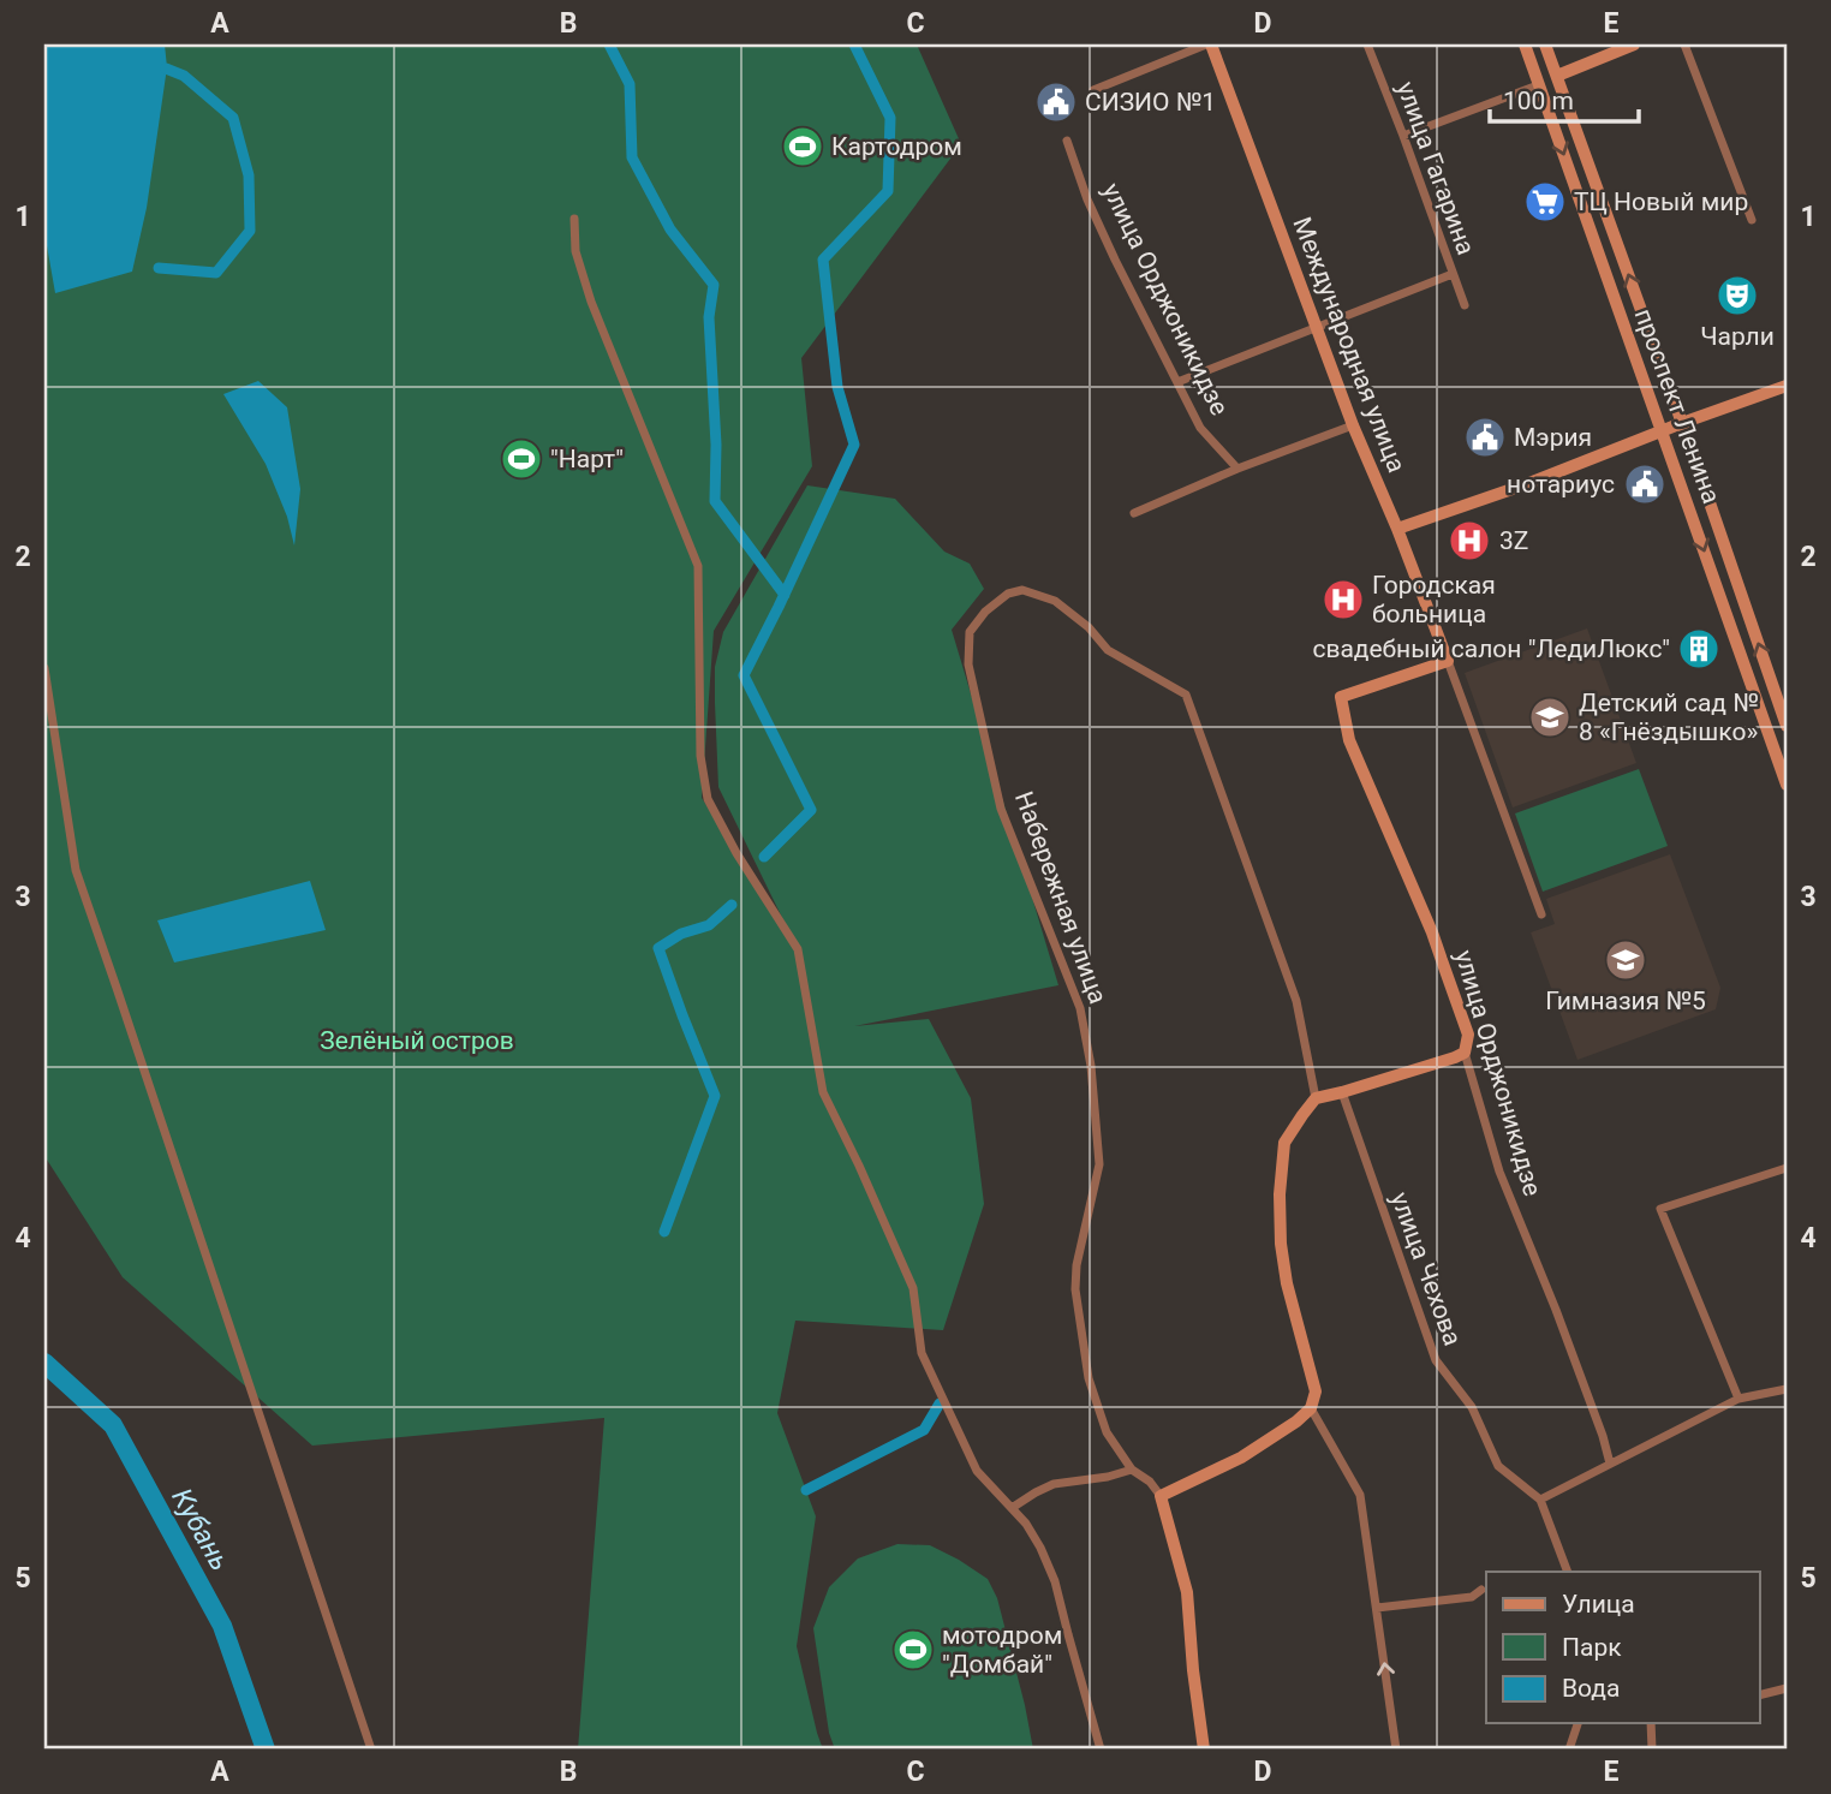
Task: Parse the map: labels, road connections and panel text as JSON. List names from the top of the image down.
{
  "streets": {
    "main road": ["улица Орджоникидзе", "Международная улица", "проспект Ленина"],
    "street": ["улица Гагарина", "Набережная улица", "улица Чехова"]
  },
  "crossings": [
    ["улица Орджоникидзе", "Международная улица"]
  ],
  "water": ["Кубань"],
  "parks": ["Зелёный остров"],
  "places": {
    "public building": ["СИЗИО №1", "Мэрия", "нотариус"],
    "sports": ["Картодром", "\"Нарт\"", "мотодром \"Домбай\""],
    "supermarket": ["ТЦ Новый мир"],
    "theatre": ["Чарли"],
    "hospital": ["3Z", "Городская больница"],
    "building": ["свадебный салон \"ЛедиЛюкс\""],
    "school or university": ["Детский сад № 8 «Гнёздышко»", "Гимназия №5"]
  },
  "legend": ["Улица", "Парк", "Вода"],
  "scale_bar": "100 m",
  "grid": {
    "columns": [
      "A",
      "B",
      "C",
      "D",
      "E"
    ],
    "rows": [
      "1",
      "2",
      "3",
      "4",
      "5"
    ]
  }
}
